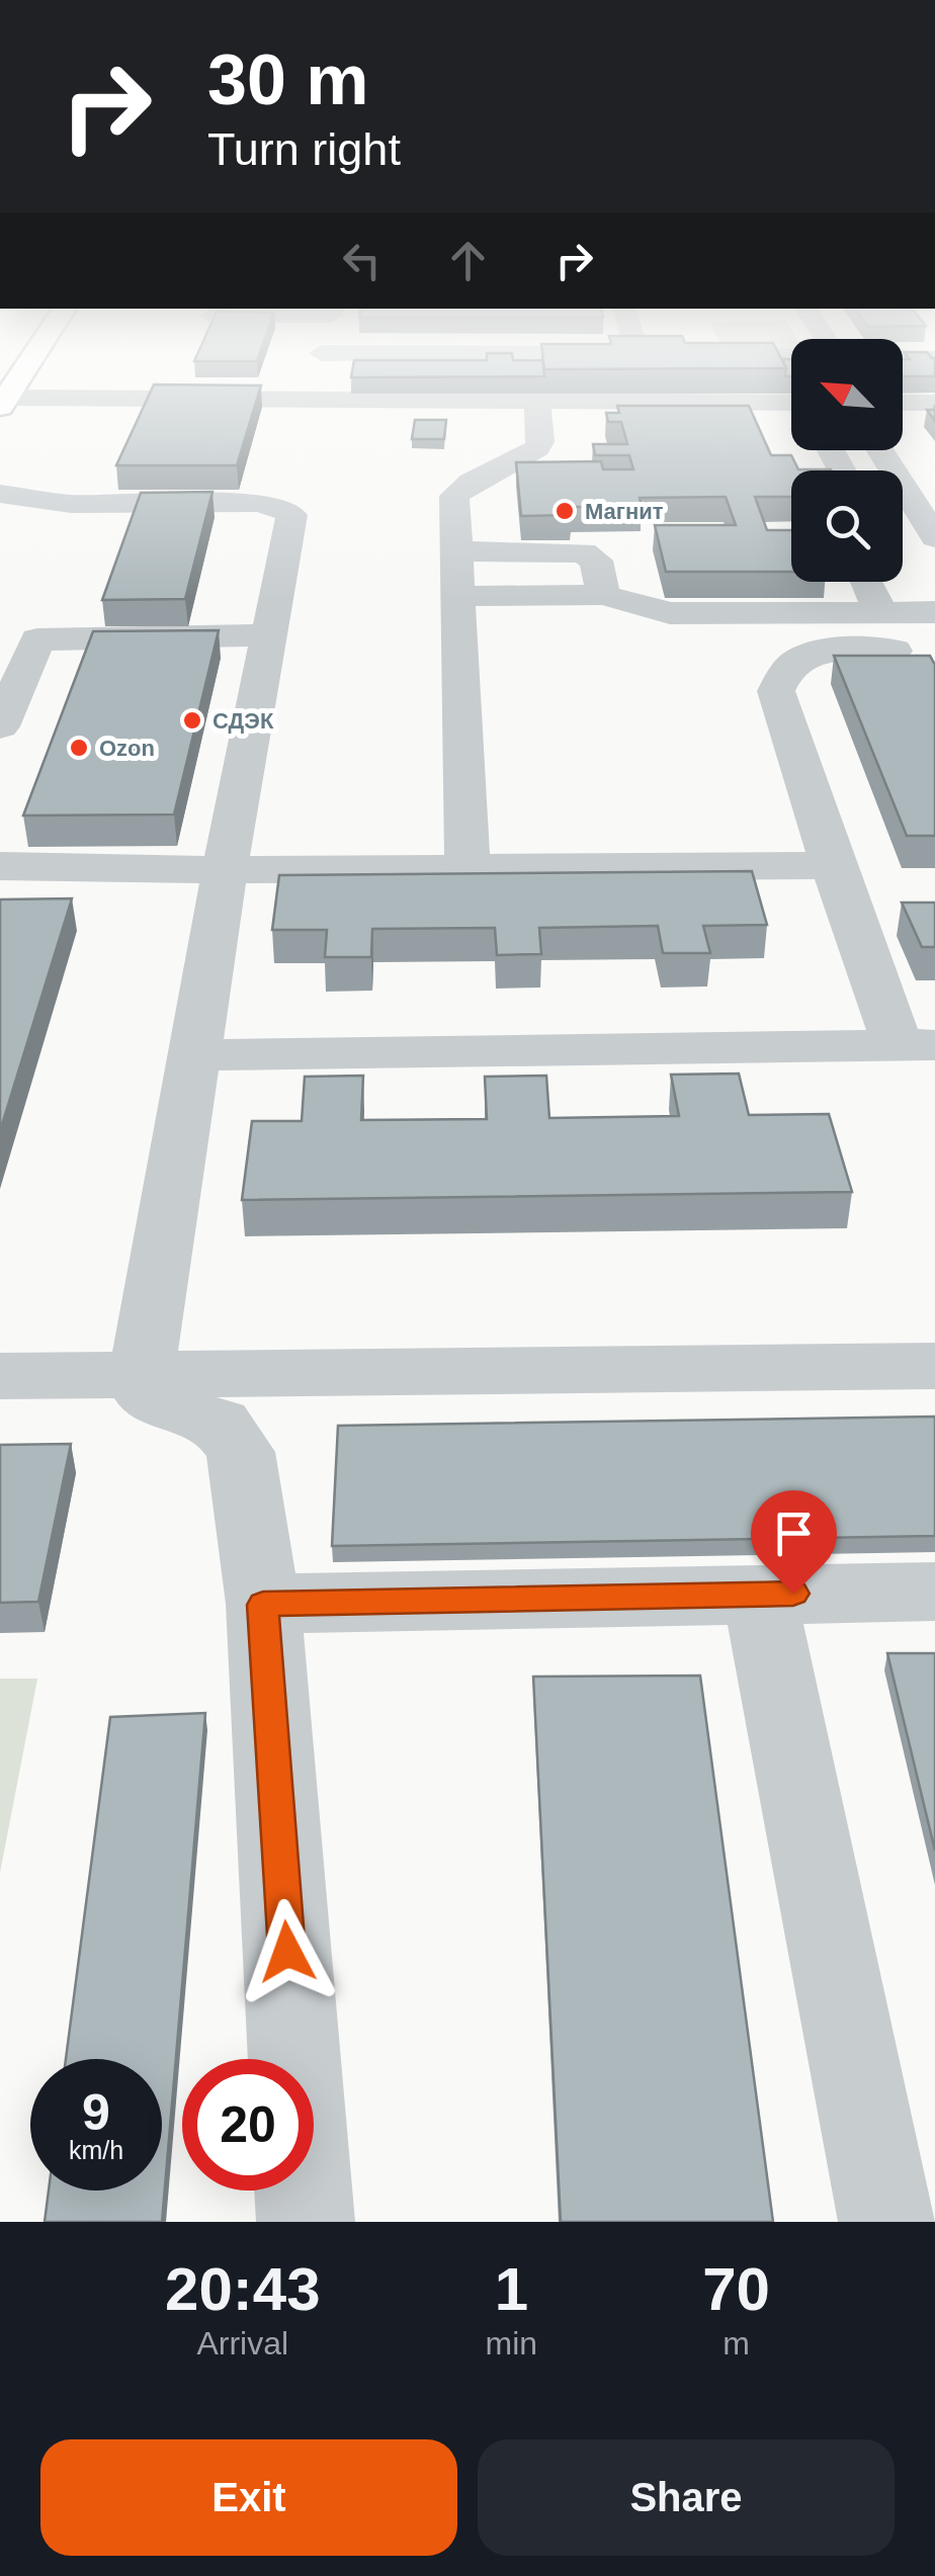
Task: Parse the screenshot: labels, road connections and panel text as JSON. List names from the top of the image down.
{
  "places": ["Магнит", "СДЭК", "Ozon"],
  "north": "top left",
  "page": {
    "turn": ["30 m", "Turn right"],
    "speed": "9 km/h",
    "limit": "20",
    "eta": [
      "20:43",
      "Arrival",
      "1",
      "min",
      "70",
      "m"
    ],
    "buttons": ["Exit", "Share"]
  }
}
